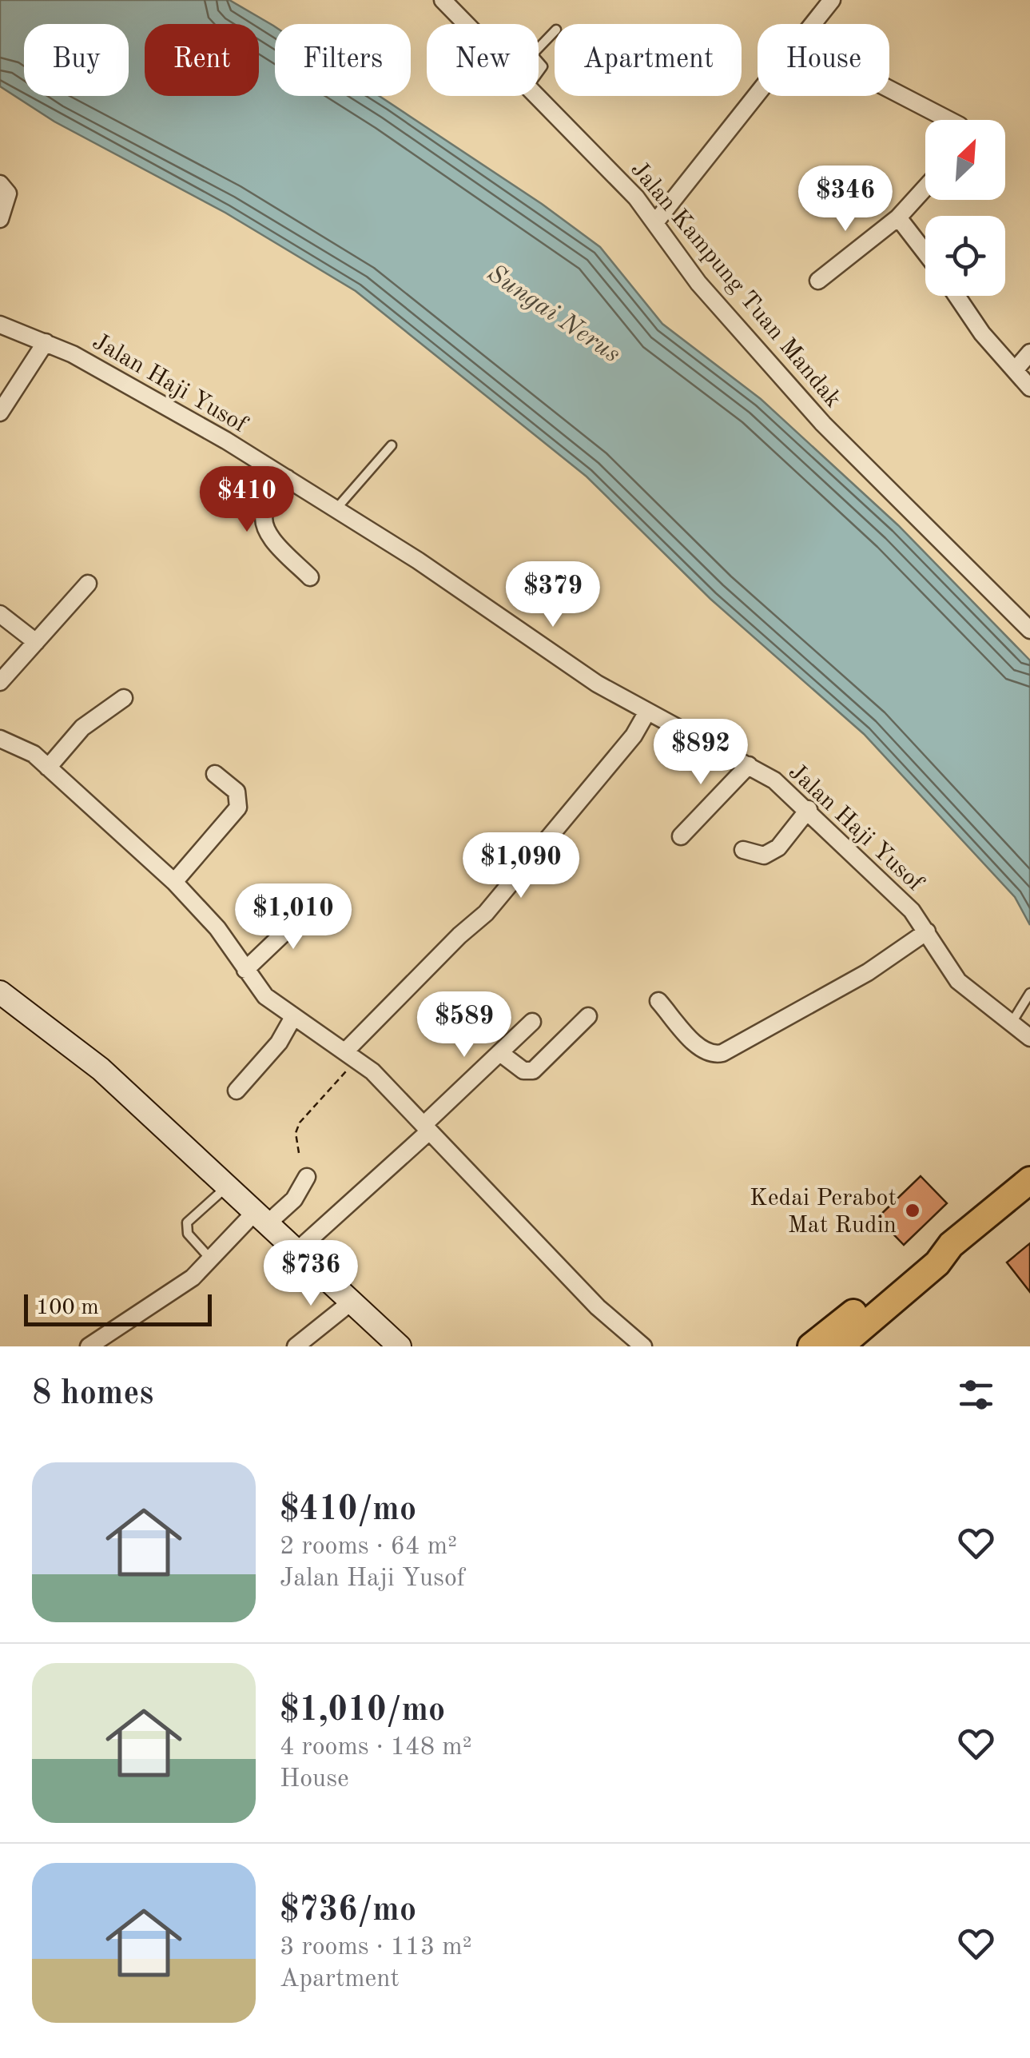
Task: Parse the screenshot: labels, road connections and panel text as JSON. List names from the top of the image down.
{
  "streets": {
    "street": ["Jalan Kampung Tuan Mandak", "Jalan Haji Yusof"]
  },
  "water": ["Sungai Nerus"],
  "places": ["Kedai Perabot Mat Rudin"],
  "scale_bar": "100 m",
  "north": "top right",
  "page": {
    "chip": [
      "Buy",
      "Rent",
      "Filters",
      "New",
      "Apartment",
      "House"
    ],
    "price": [
      "$346",
      "$410",
      "$379",
      "$892",
      "$1,090",
      "$1,010",
      "$589",
      "$736"
    ],
    "scale": "100 m",
    "heading": "8 homes",
    "list": [
      {
        "name": "$410/mo",
        "note": "2 rooms · 64 m² · Jalan Haji Yusof"
      },
      {
        "name": "$1,010/mo",
        "note": "4 rooms · 148 m² · House"
      },
      {
        "name": "$736/mo",
        "note": "3 rooms · 113 m² · Apartment"
      }
    ]
  }
}
